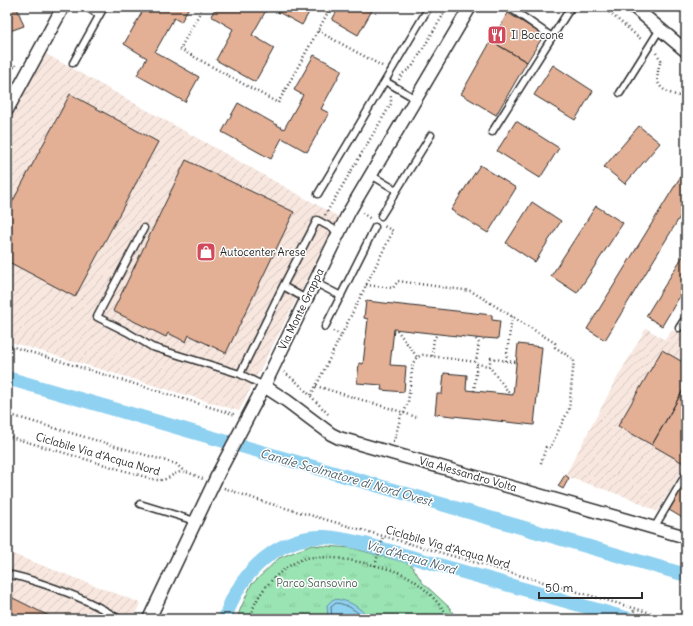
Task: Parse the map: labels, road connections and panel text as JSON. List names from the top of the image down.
{
  "streets": {
    "street": ["Via Monte Grappa", "Via Alessandro Volta"],
    "path": ["Ciclabile Via d’Acqua Nord"]
  },
  "crossings": [
    ["Via Monte Grappa", "Via Alessandro Volta"]
  ],
  "water": ["Canale Scolmatore di Nord Ovest", "Via d'Acqua Nord"],
  "parks": ["Parco Sansovino"],
  "places": {
    "restaurant": ["Il Boccone"],
    "shop": ["Autocenter Arese"]
  },
  "scale_bar": "50 m"
}
